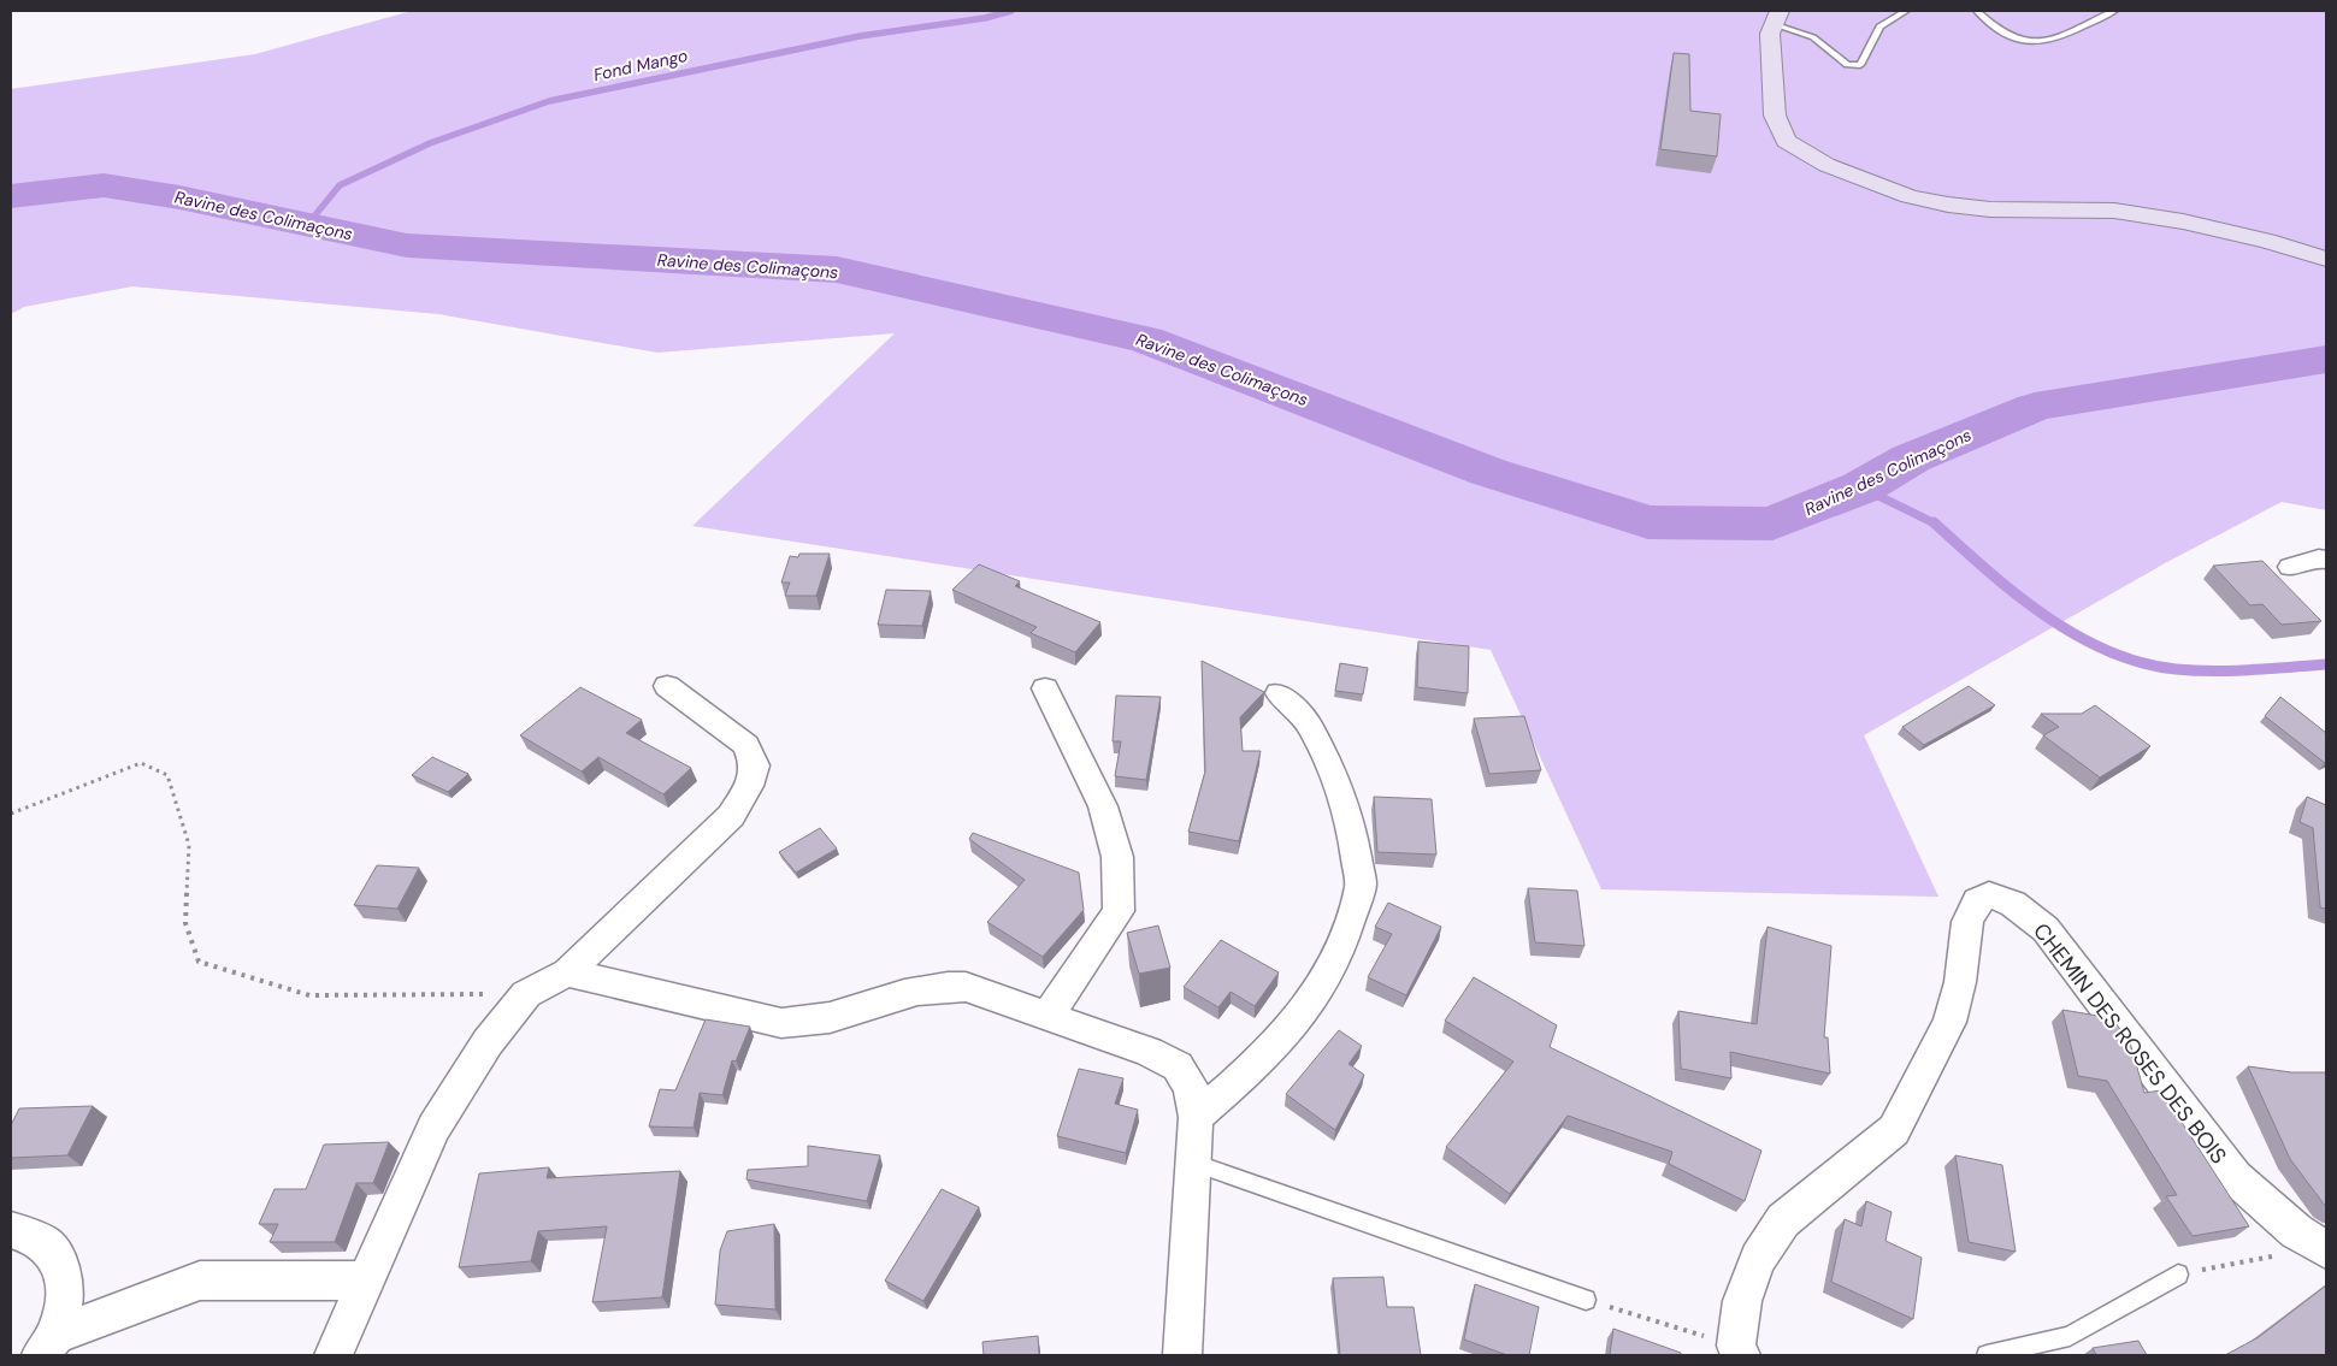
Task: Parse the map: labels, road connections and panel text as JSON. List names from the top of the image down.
{
  "streets": {
    "street": ["CHEMIN DES ROSES DES BOIS"]
  },
  "water": ["Fond Mango", "Ravine des Colimaçons"]
}
